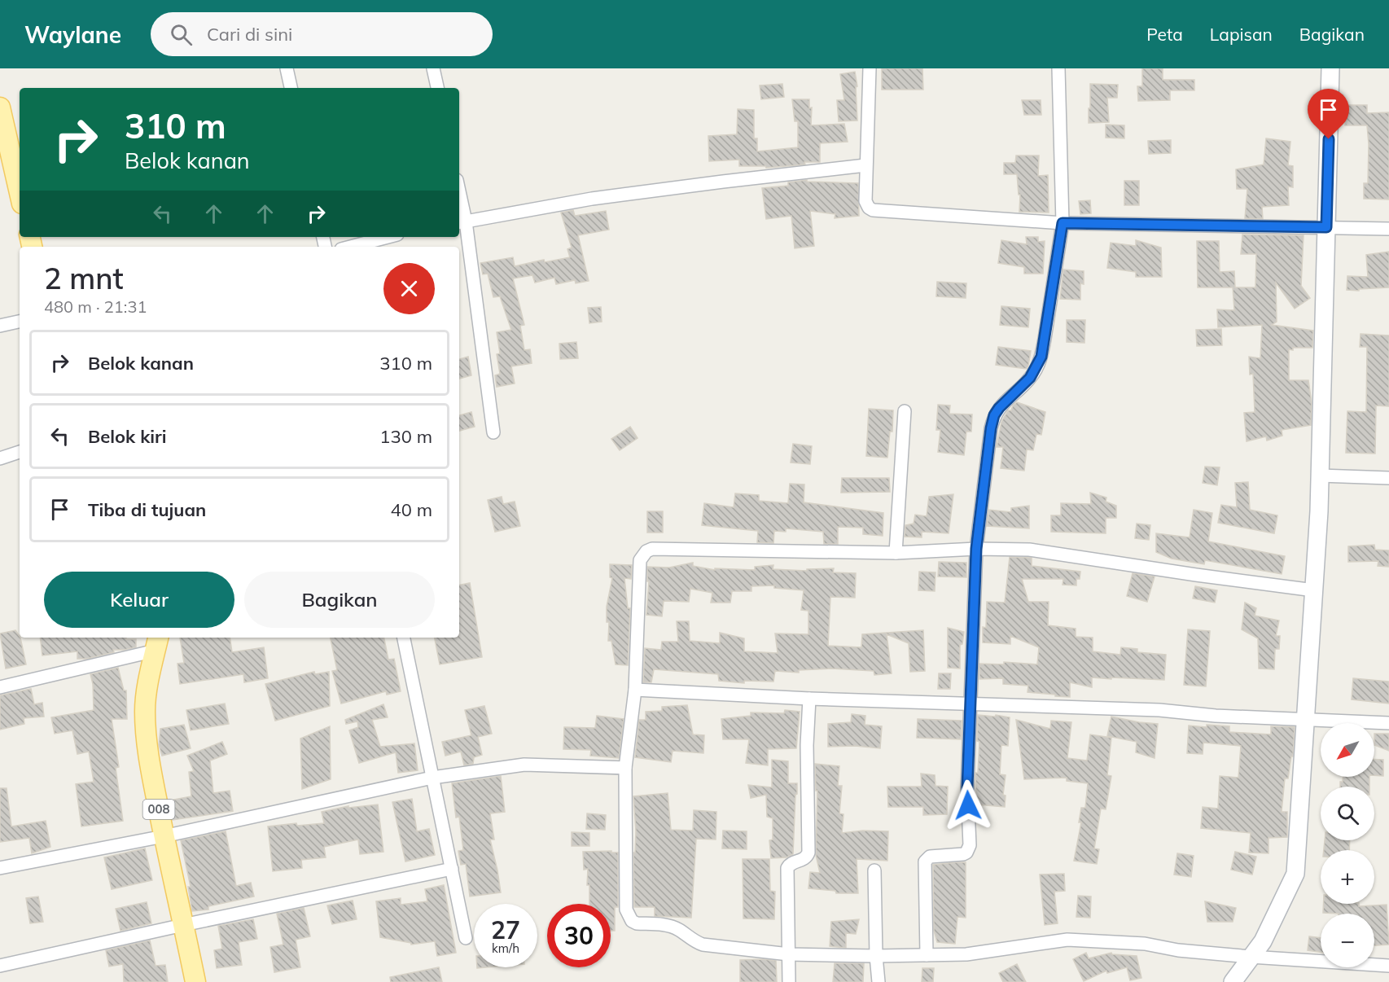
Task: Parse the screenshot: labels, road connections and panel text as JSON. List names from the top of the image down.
{
  "streets": {
    "main road": ["008"]
  },
  "north": "bottom left",
  "page": {
    "header": "Waylane",
    "search": "Cari di sini",
    "nav": ["Peta", "Lapisan", "Bagikan"],
    "turn": ["310 m", "Belok kanan"],
    "heading": ["2 mnt", "480 m · 21:31"],
    "list": [
      {
        "name": "Belok kanan",
        "value": "310 m"
      },
      {
        "name": "Belok kiri",
        "value": "130 m"
      },
      {
        "name": "Tiba di tujuan",
        "value": "40 m"
      }
    ],
    "buttons": ["Keluar", "Bagikan"],
    "map_buttons": ["+", "−"],
    "speed": "27 km/h",
    "limit": "30"
  }
}
